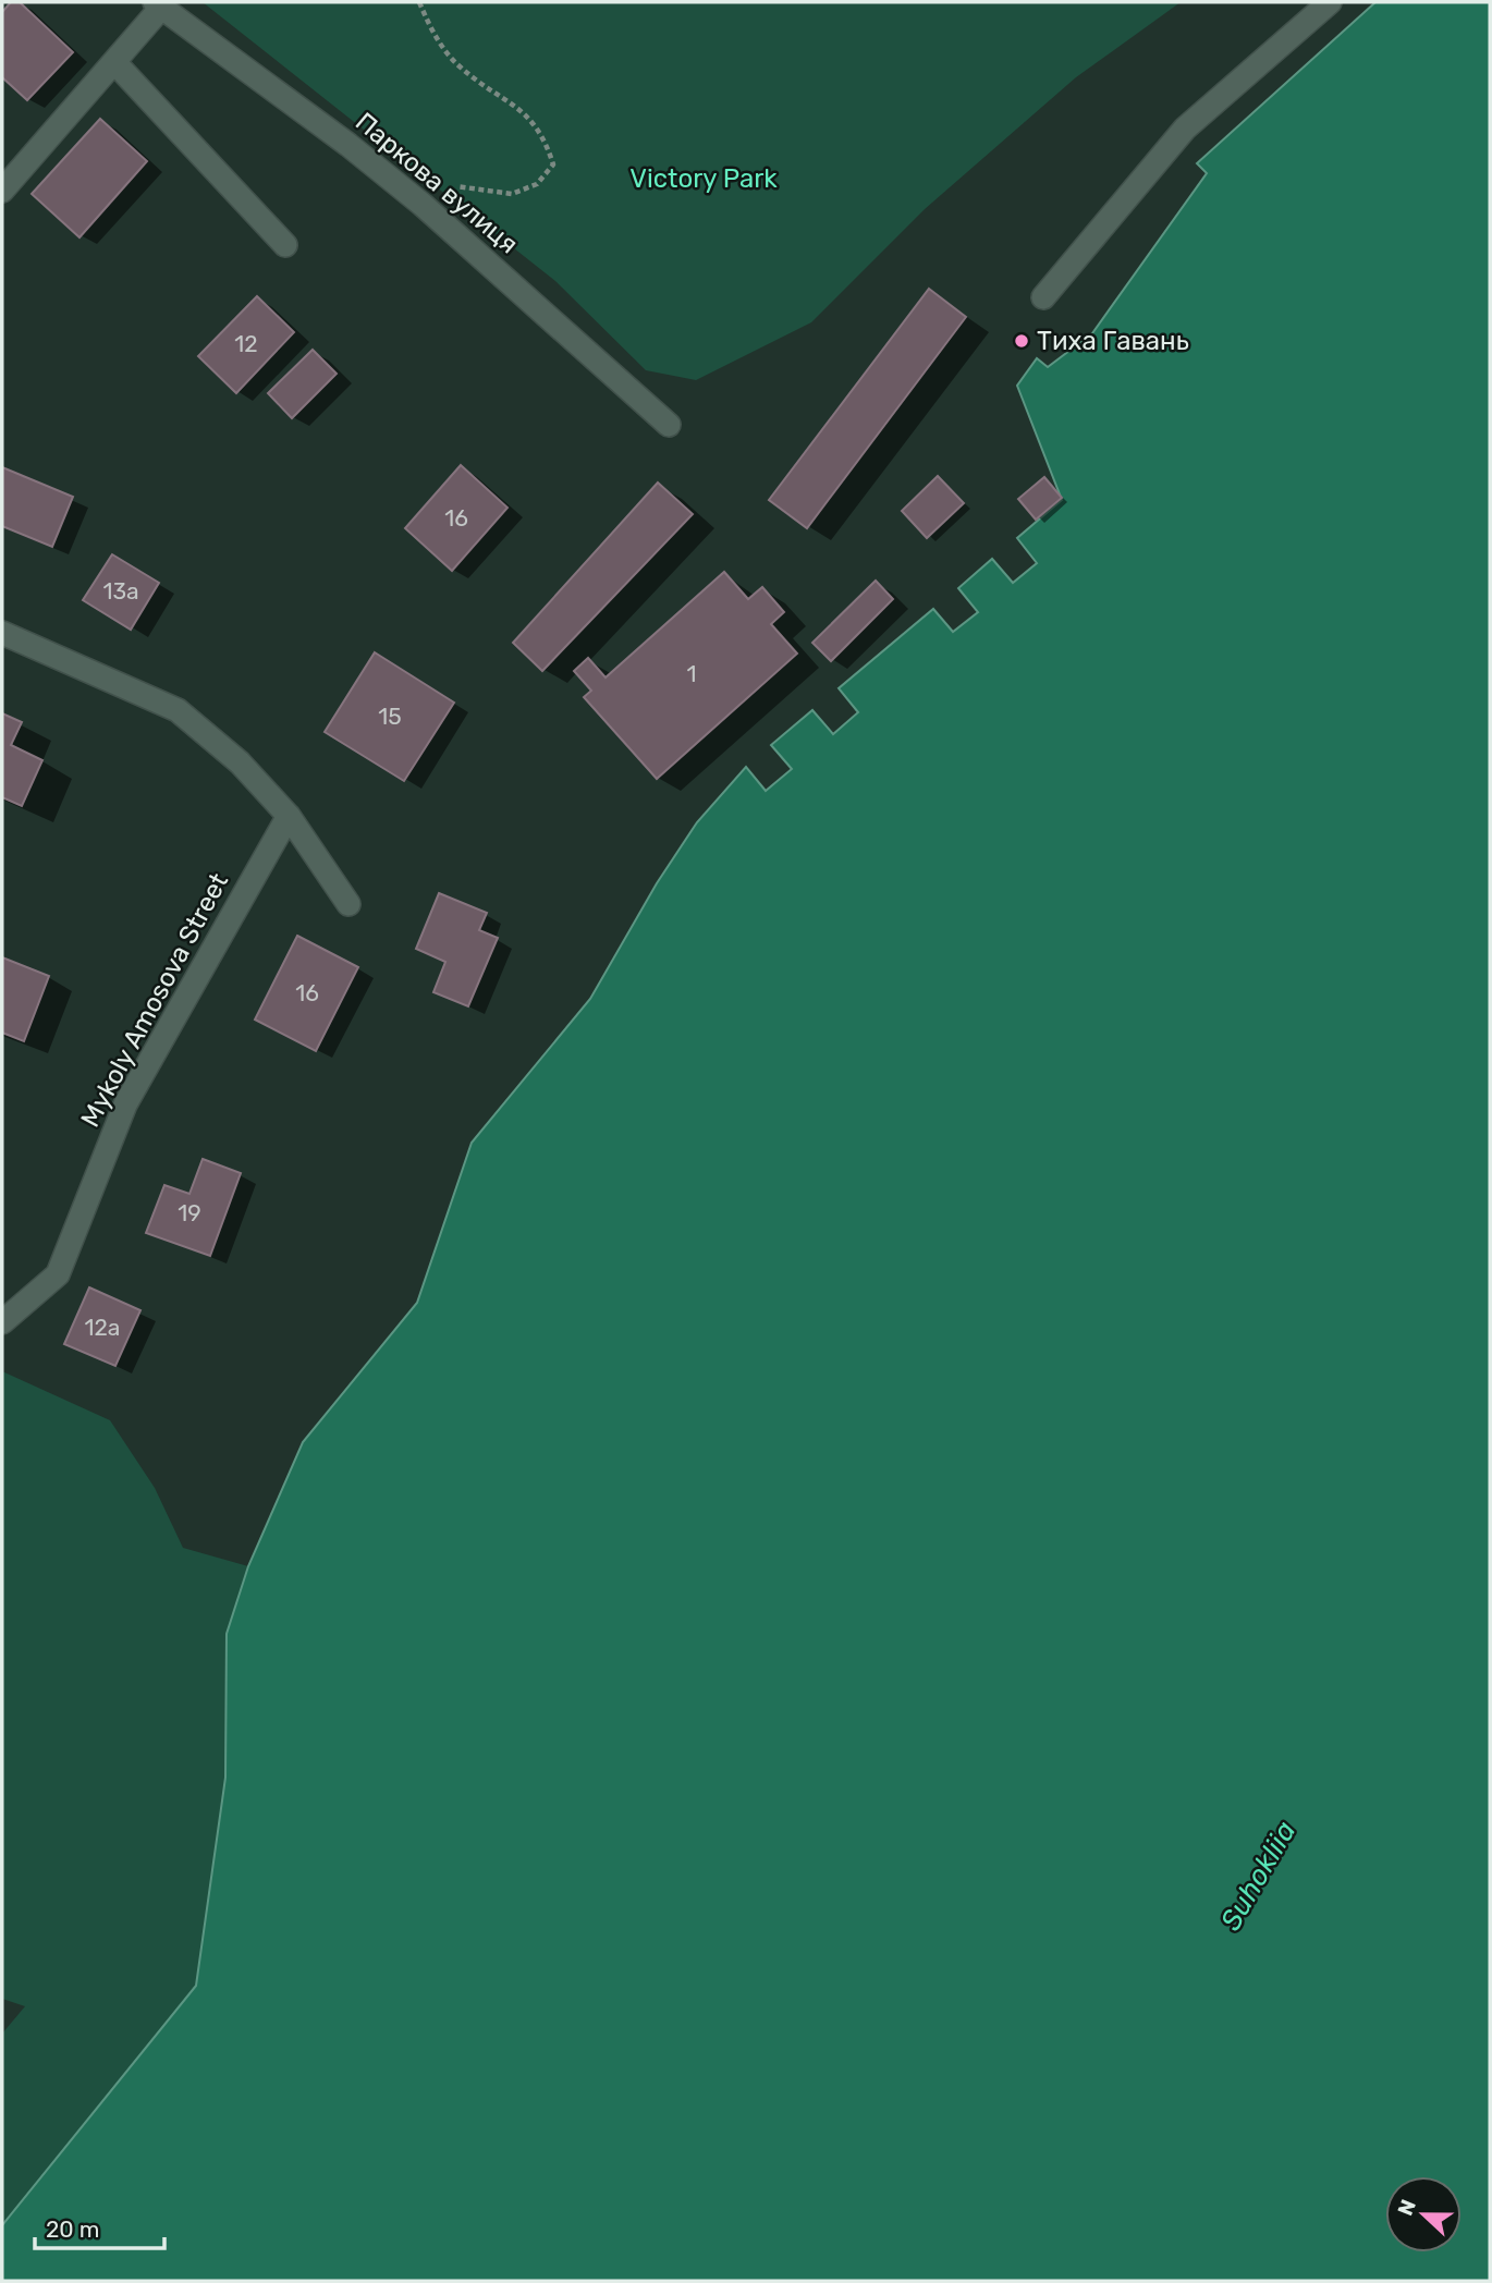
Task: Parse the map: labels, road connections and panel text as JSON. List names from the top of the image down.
{
  "streets": {
    "street": ["Паркова вулиця", "Mykoly Amosova Street"]
  },
  "water": ["Suhokliia"],
  "parks": ["Victory Park"],
  "places": ["Тиха Гавань"],
  "house_numbers": [
    "12",
    "16",
    "13а",
    "1",
    "15",
    "16",
    "19",
    "12а"
  ],
  "scale_bar": "20 m",
  "north": "left"
}
